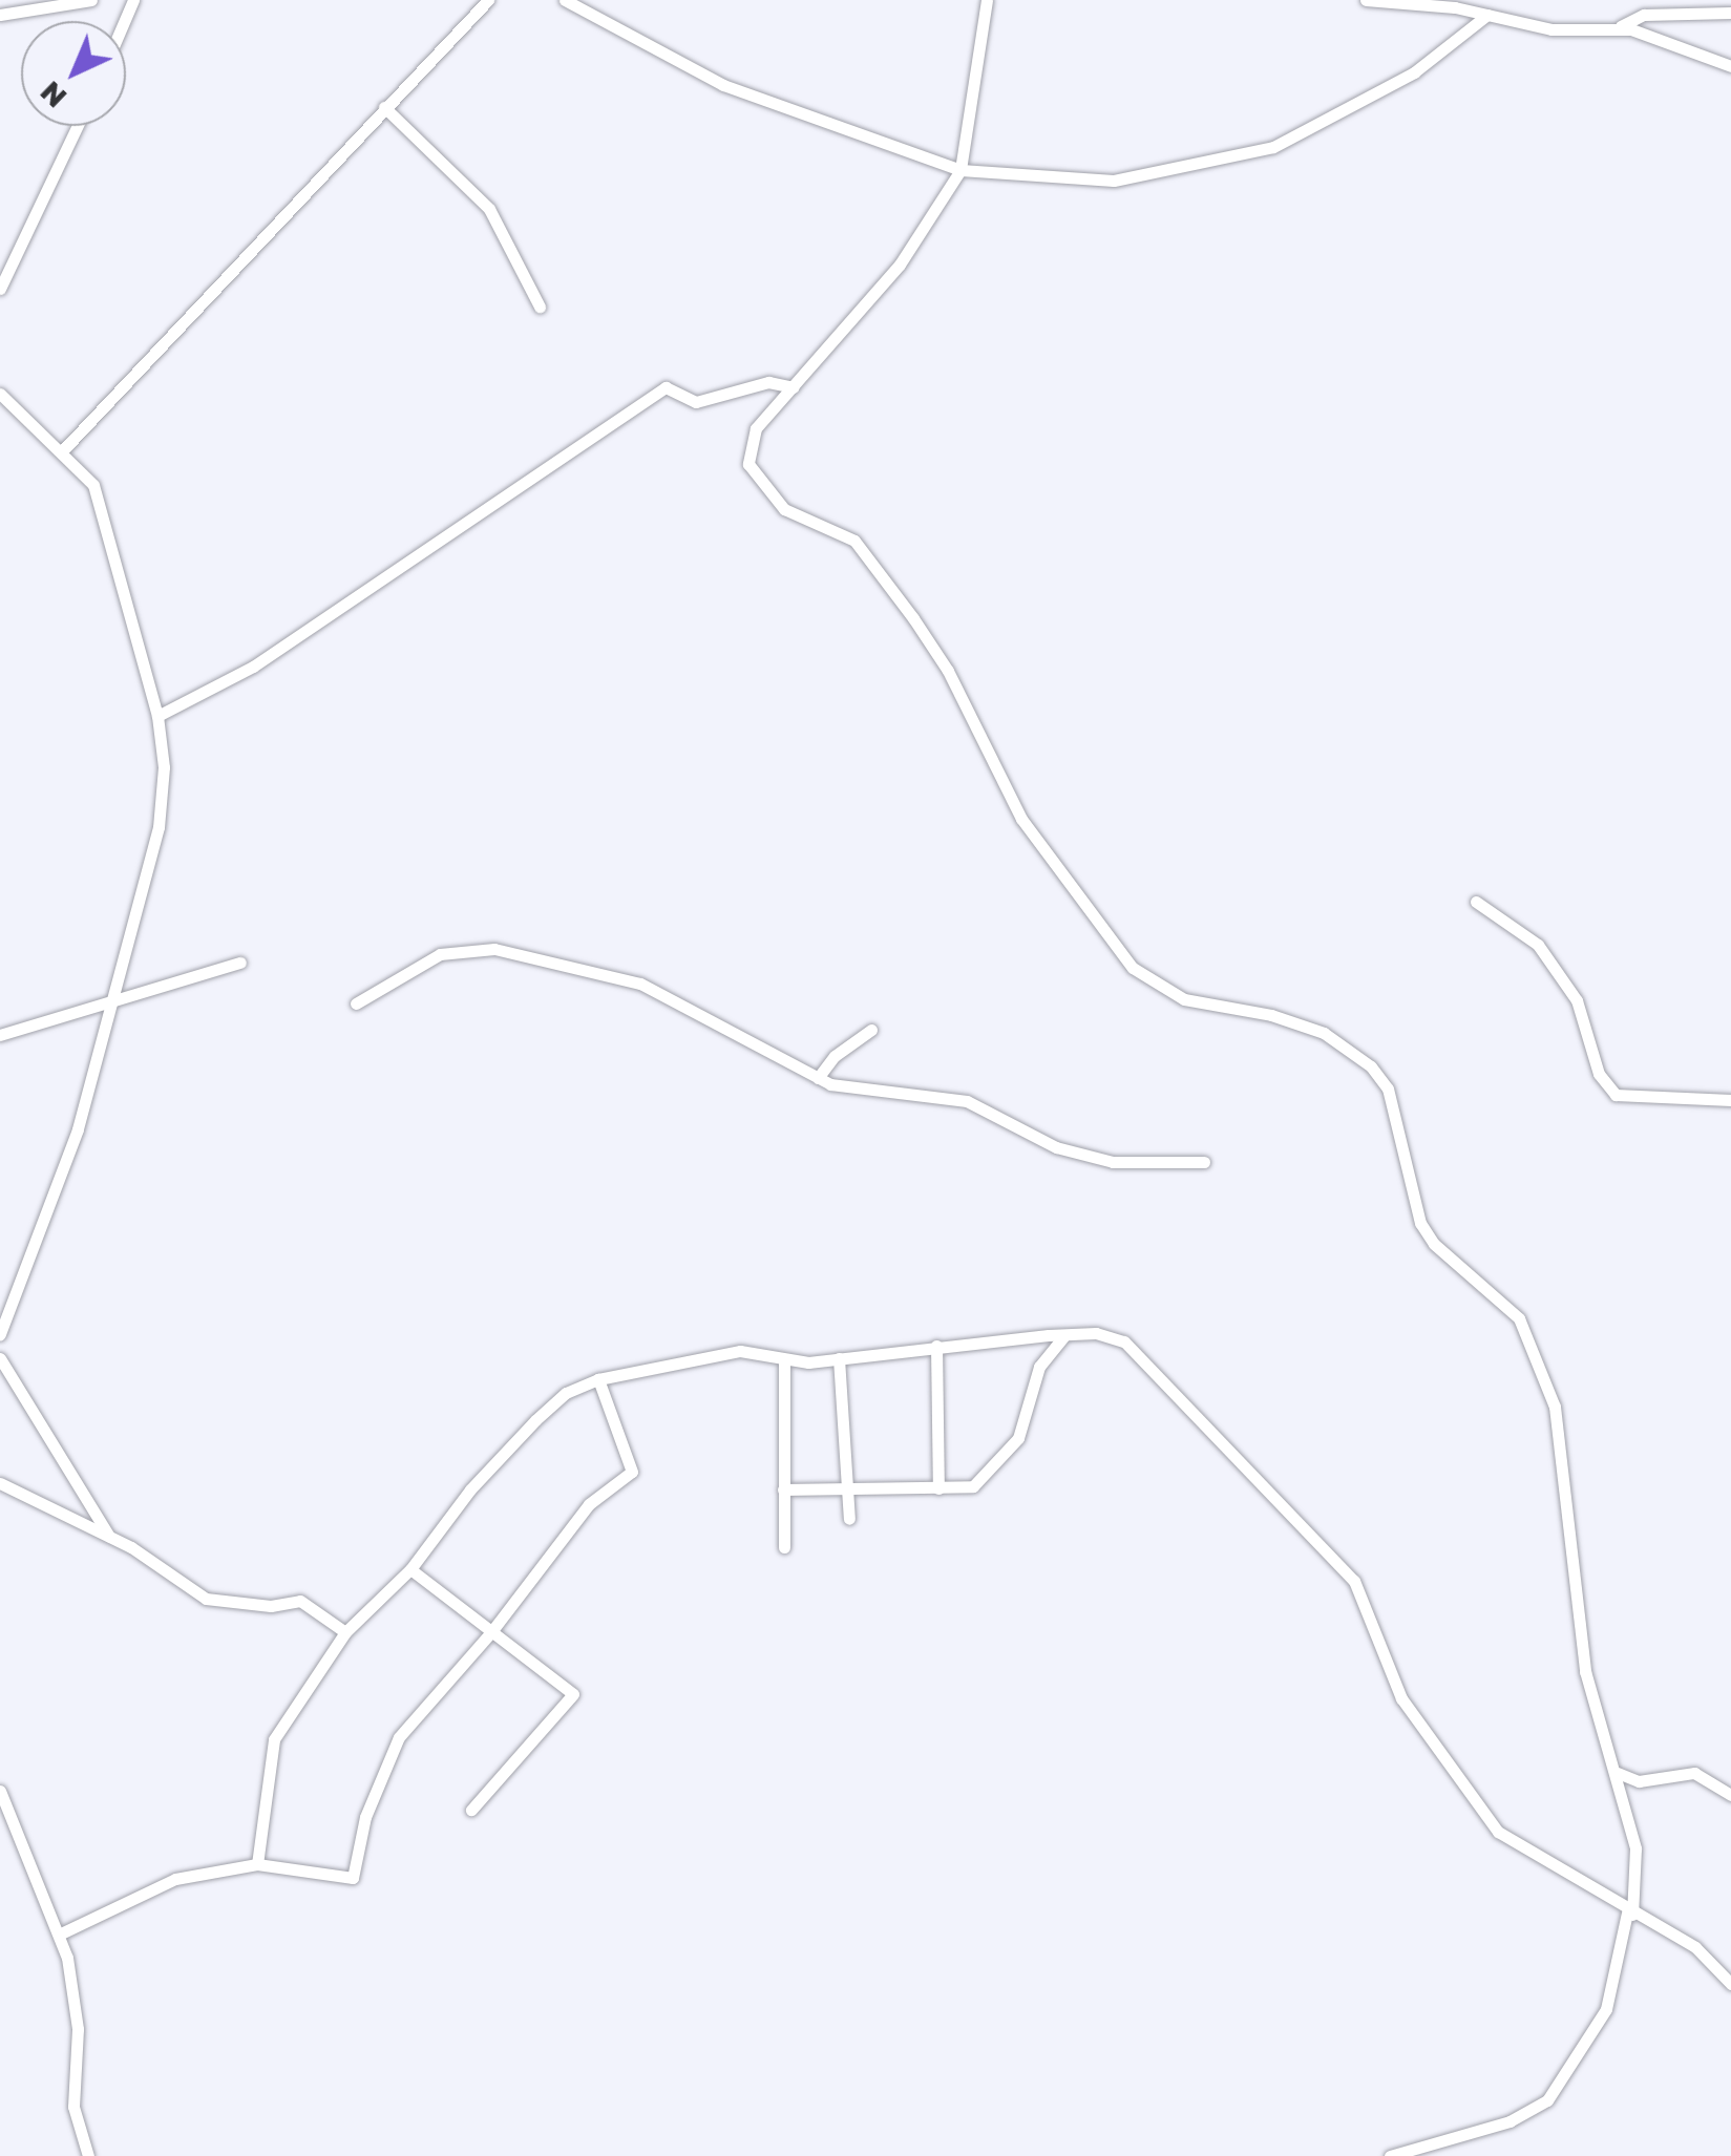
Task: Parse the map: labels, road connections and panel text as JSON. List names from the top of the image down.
{
  "north": "bottom left"
}
